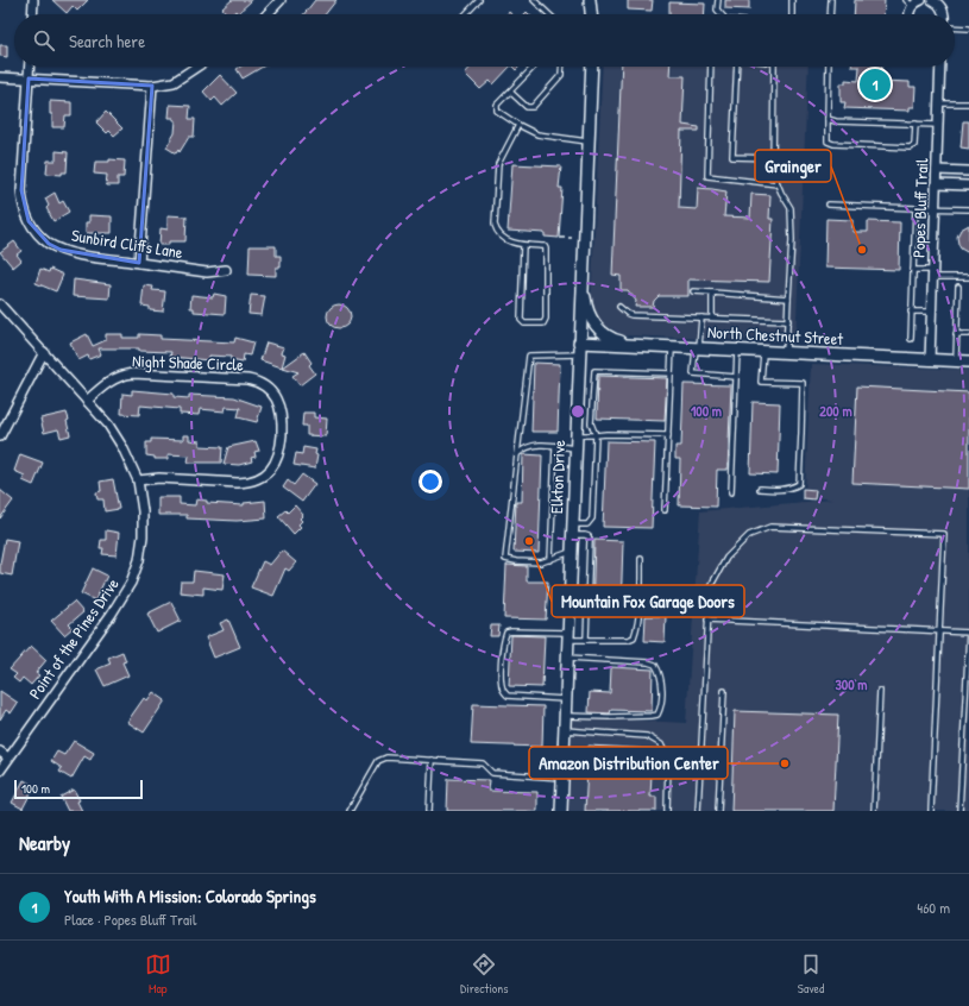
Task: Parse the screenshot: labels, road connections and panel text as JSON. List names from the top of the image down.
{
  "streets": {
    "street": [
      "Popes Bluff Trail",
      "Sunbird Cliffs Lane",
      "North Chestnut Street",
      "Night Shade Circle",
      "Elkton Drive",
      "Point of the Pines Drive"
    ]
  },
  "crossings": [
    ["Popes Bluff Trail", "North Chestnut Street"],
    ["North Chestnut Street", "Elkton Drive"],
    ["Night Shade Circle", "Point of the Pines Drive"]
  ],
  "places": ["Grainger", "Mountain Fox Garage Doors", "Amazon Distribution Center"],
  "scale_bar": "100 m",
  "page": {
    "search": "Search here",
    "pins": "1",
    "scale": "100 m",
    "heading": "Nearby",
    "list": [
      {
        "mark": "1",
        "name": "Youth With A Mission: Colorado Springs",
        "note": "Place · Popes Bluff Trail",
        "value": "460 m"
      }
    ],
    "nav": ["Map", "Directions", "Saved"]
  },
  "rings": ["100 m", "200 m", "300 m"]
}
